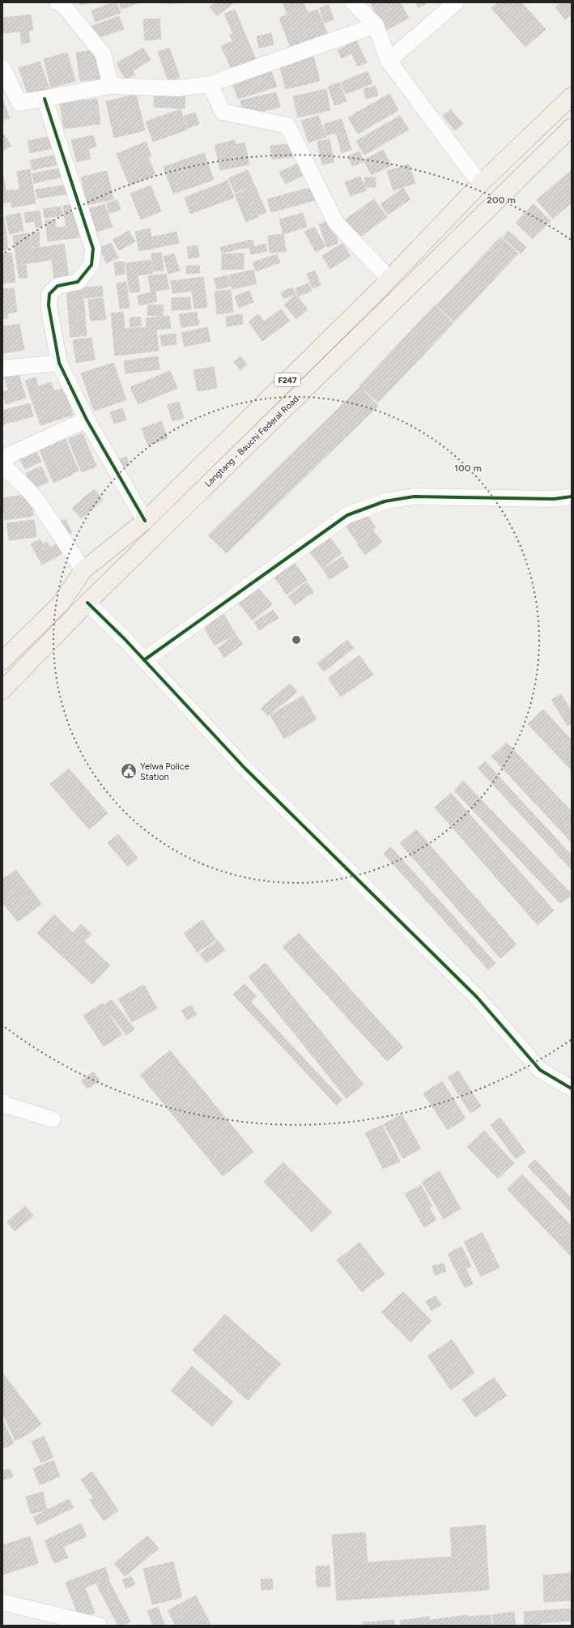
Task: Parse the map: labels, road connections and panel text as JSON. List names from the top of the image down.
{
  "streets": {
    "main road": ["F247", "Langtang - Bauchi Federal Road"]
  },
  "places": {
    "public building": ["Yelwa Police Station"]
  },
  "rings": ["200 m", "100 m"]
}
